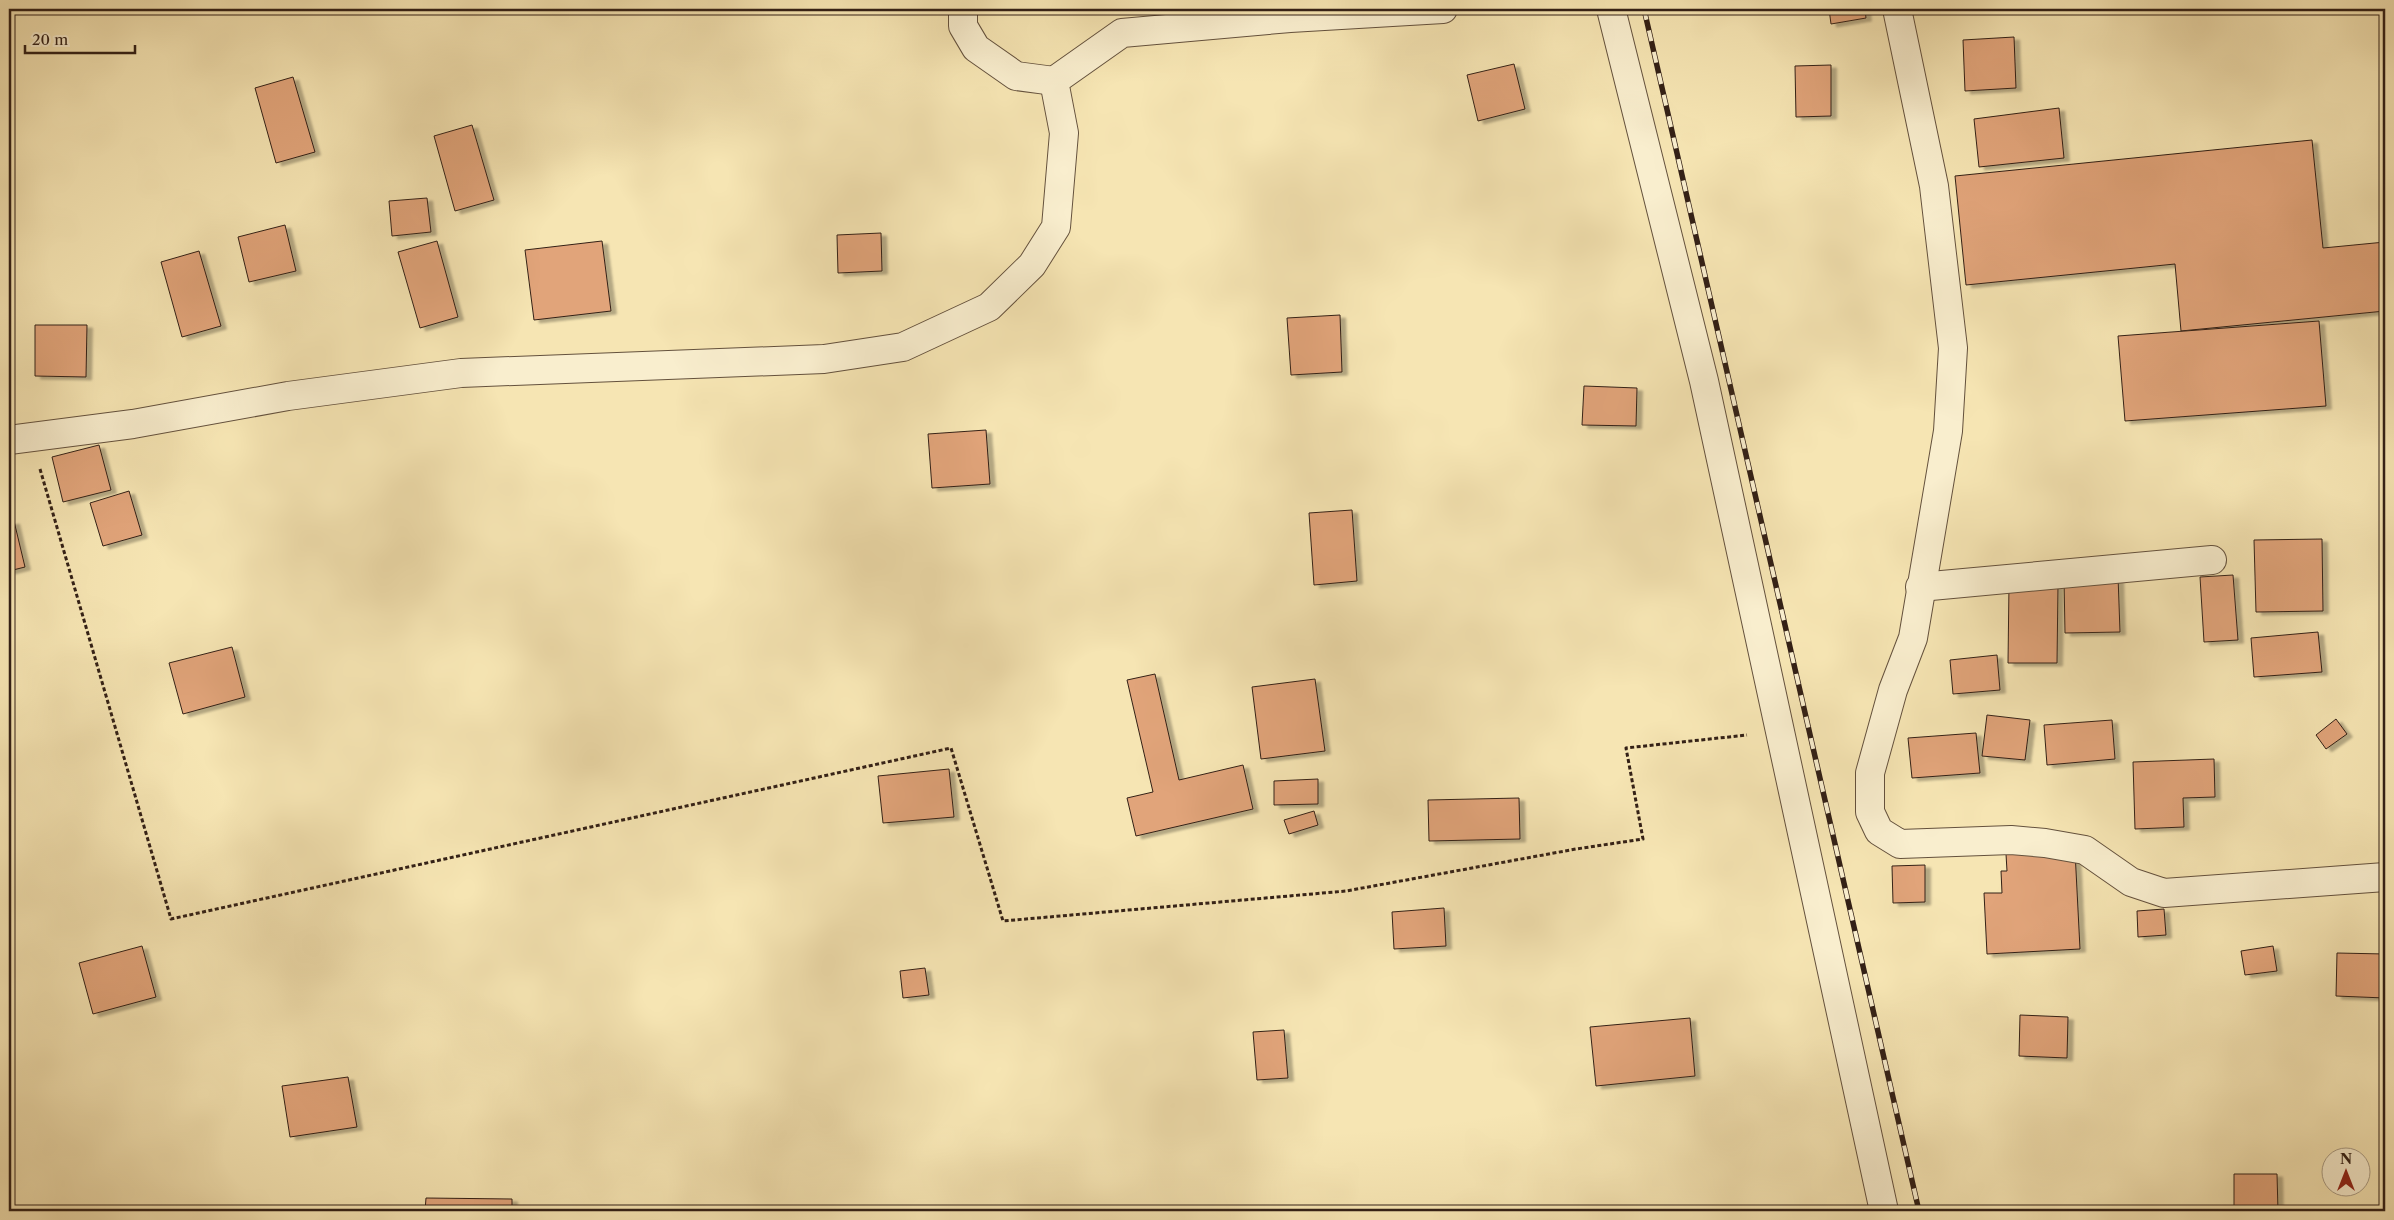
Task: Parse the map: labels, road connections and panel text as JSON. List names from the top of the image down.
{
  "scale_bar": "20 m",
  "north": "top"
}
